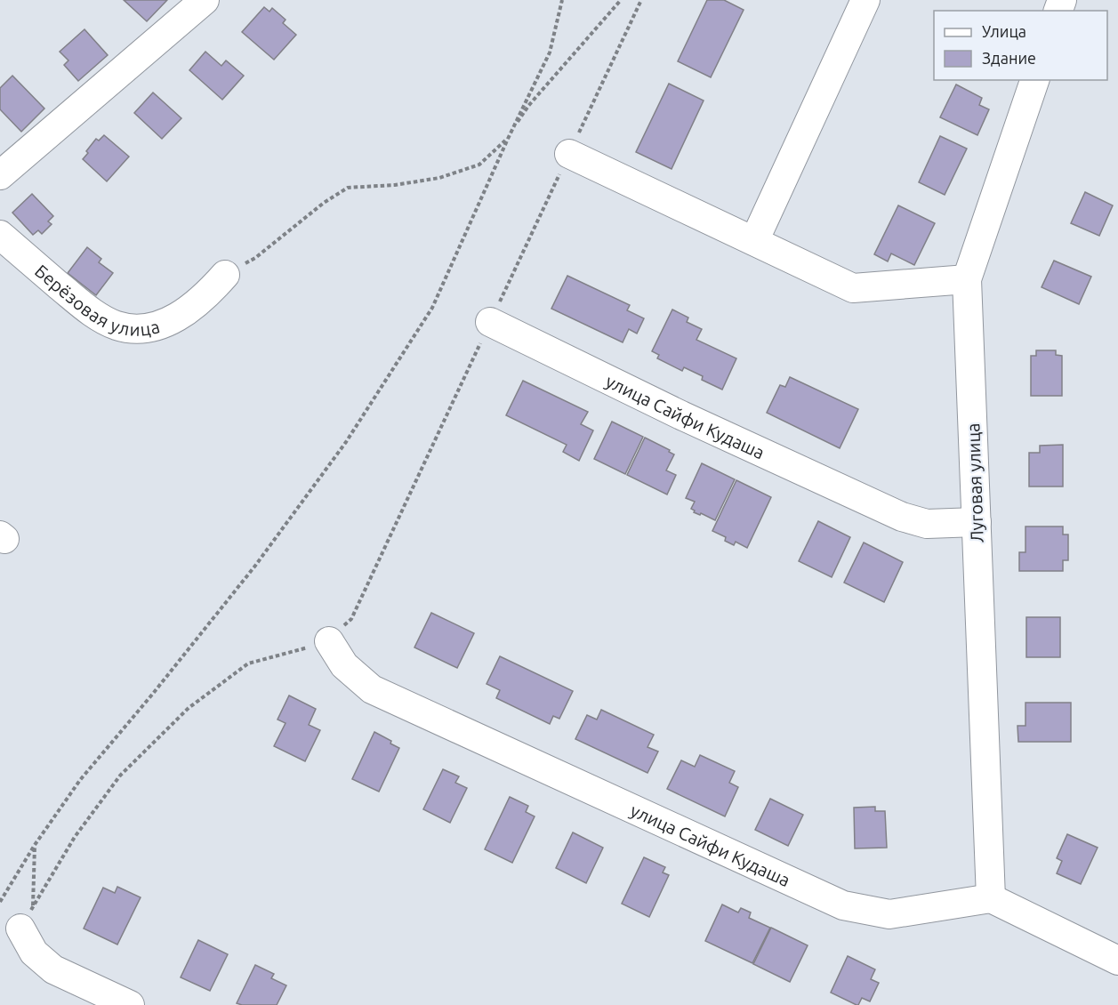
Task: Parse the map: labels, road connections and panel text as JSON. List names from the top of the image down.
{
  "streets": {
    "street": ["Берёзовая улица", "улица Сайфи Кудаша", "Луговая улица"]
  },
  "crossings": [
    ["улица Сайфи Кудаша", "Луговая улица"]
  ],
  "legend": ["Улица", "Здание"]
}
